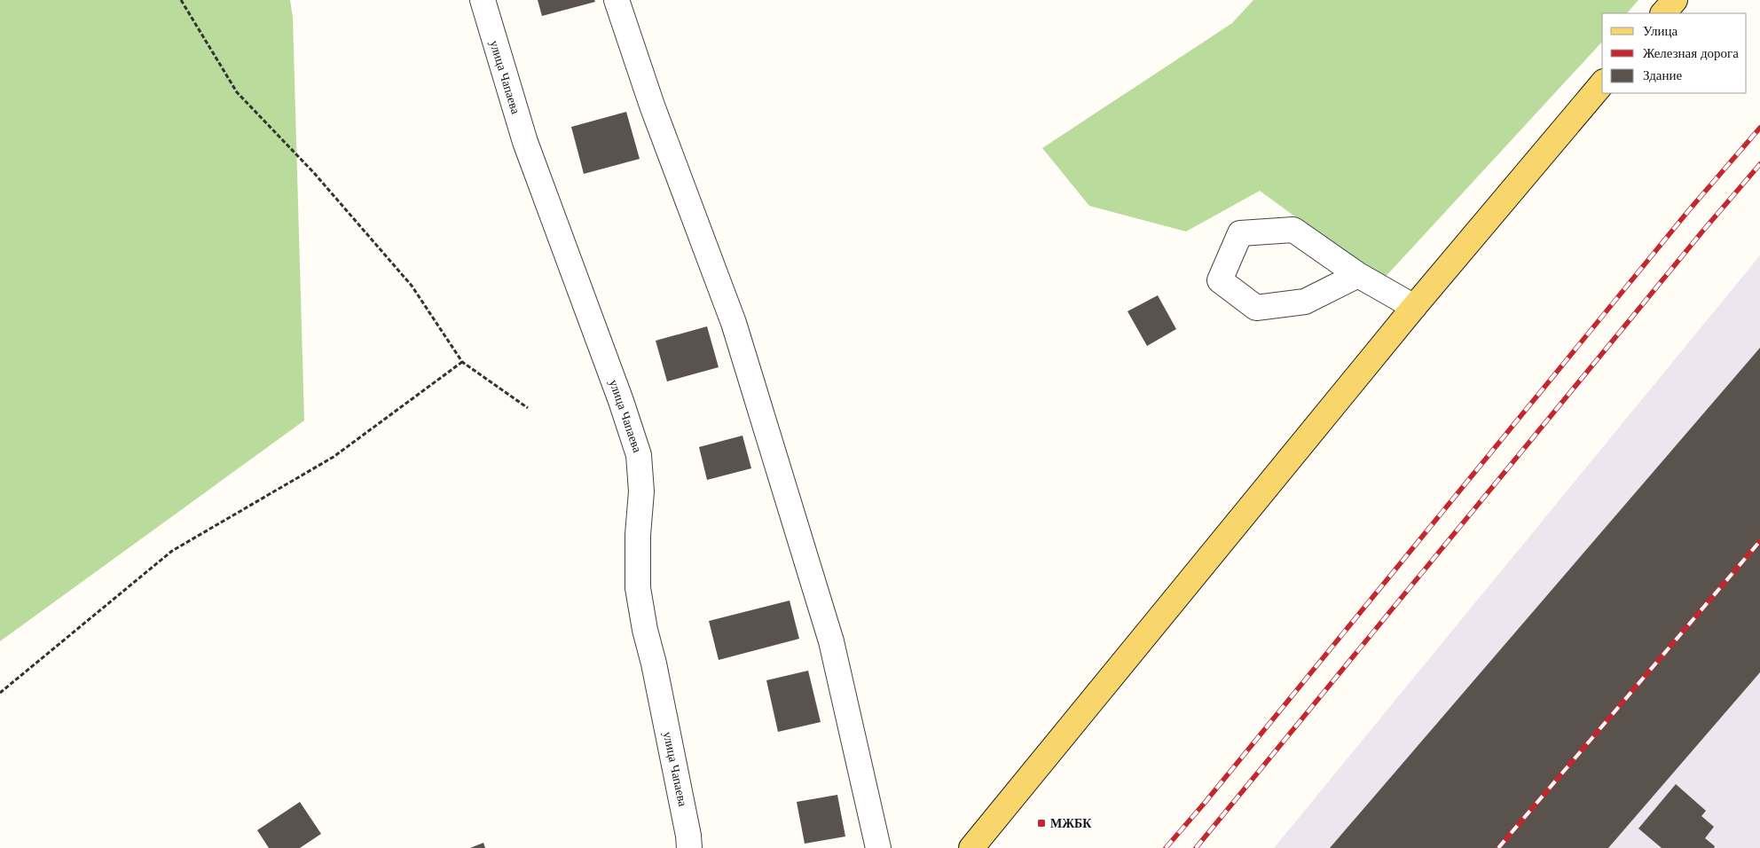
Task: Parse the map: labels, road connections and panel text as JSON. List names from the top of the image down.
{
  "streets": {
    "street": ["улица Чапаева"]
  },
  "places": {
    "transit": ["МЖБК"]
  },
  "legend": ["Улица", "Железная дорога", "Здание"]
}
